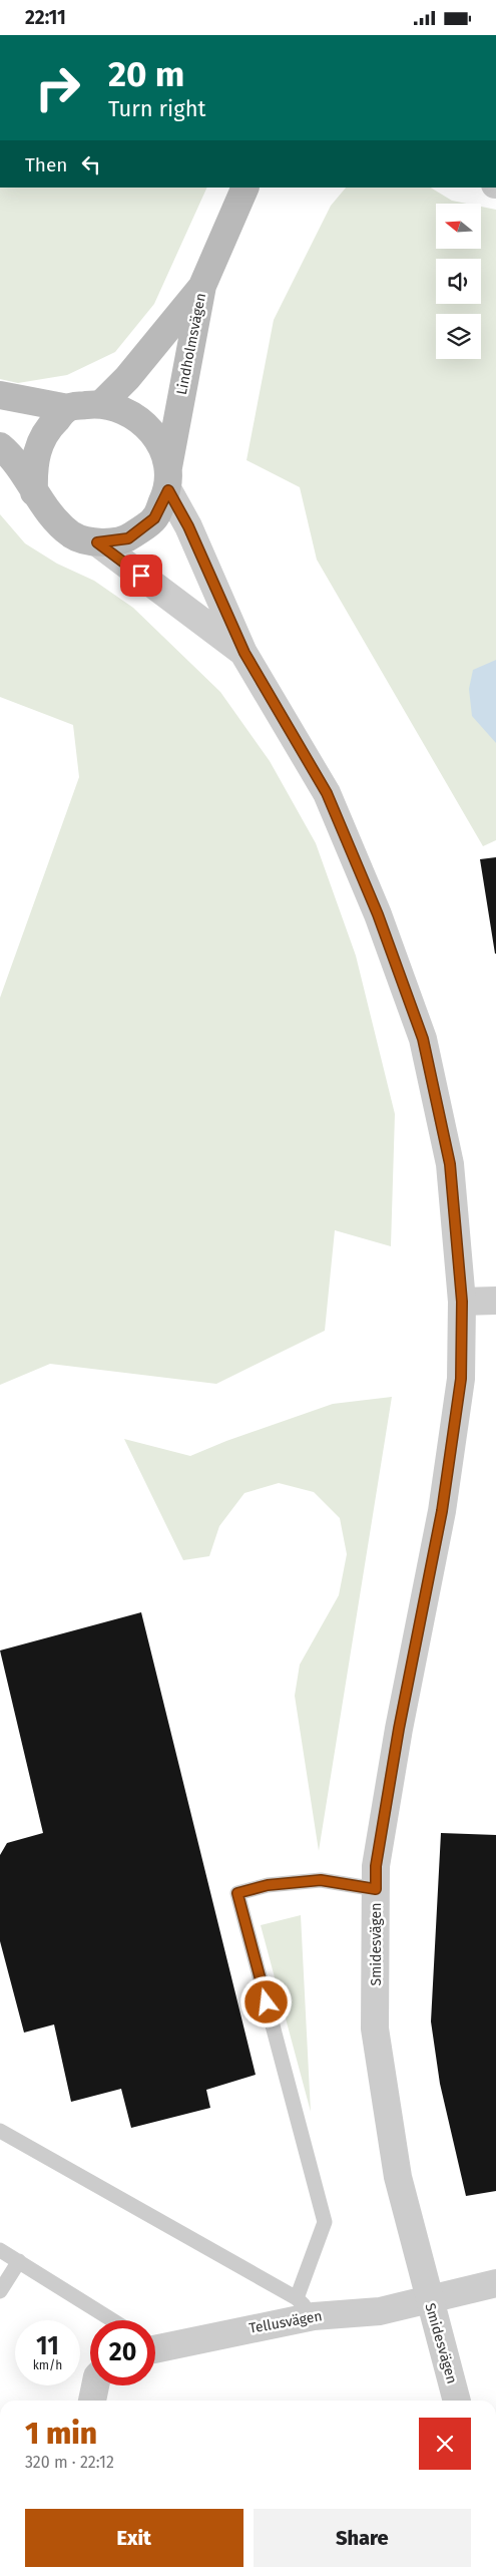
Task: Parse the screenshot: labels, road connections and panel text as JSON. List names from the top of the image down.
{
  "streets": {
    "main road": ["Lindholmsvägen"],
    "street": ["Smidesvägen", "Tellusvägen"]
  },
  "crossings": [
    ["Lindholmsvägen", "Smidesvägen"],
    ["Smidesvägen", "Tellusvägen"]
  ],
  "north": "left",
  "page": {
    "status": "22:11",
    "turn": ["20 m", "Turn right"],
    "then": "Then",
    "speed": "11 km/h",
    "limit": "20",
    "heading": ["1 min", "320 m · 22:12"],
    "buttons": ["Exit", "Share"]
  }
}
